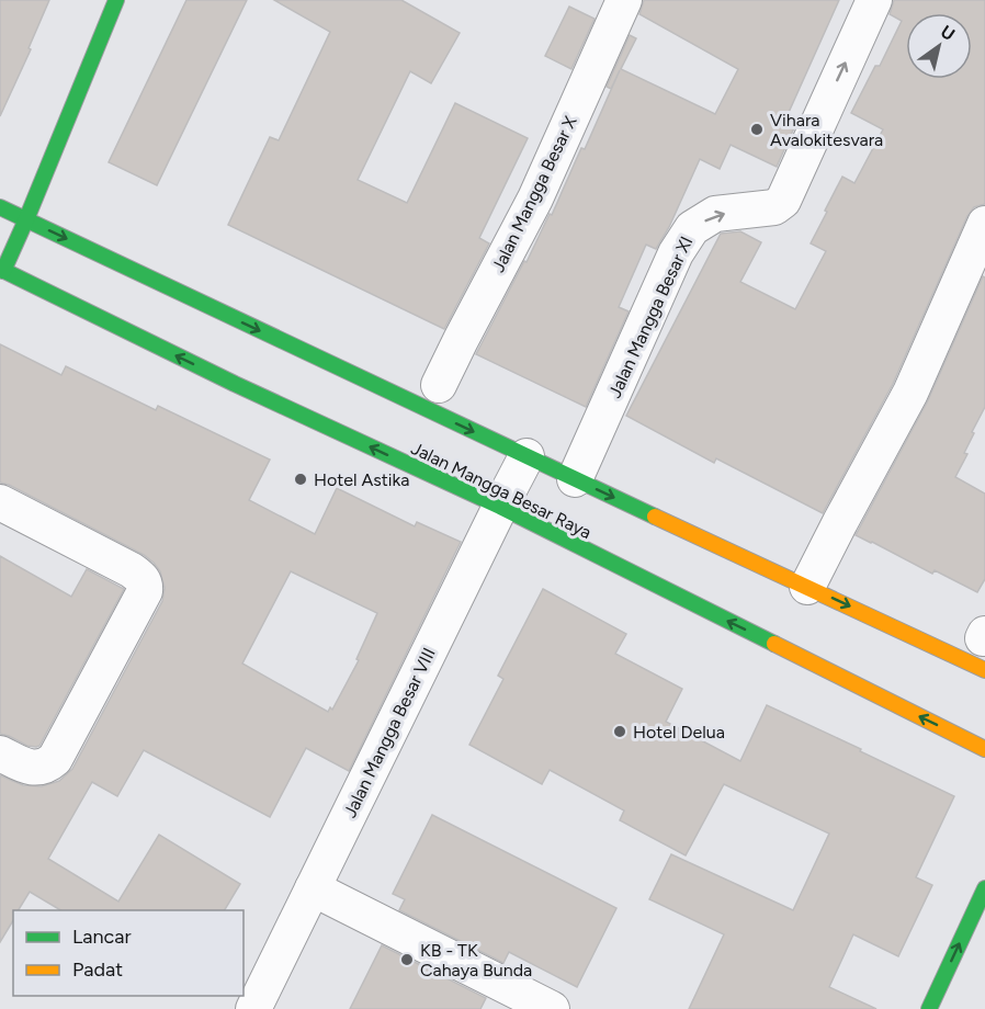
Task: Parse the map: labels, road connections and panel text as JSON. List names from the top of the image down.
{
  "streets": {
    "main road": ["Jalan Mangga Besar Raya"],
    "street": ["Jalan Mangga Besar X", "Jalan Mangga Besar XI", "Jalan Mangga Besar VIII"]
  },
  "crossings": [
    ["Jalan Mangga Besar Raya", "Jalan Mangga Besar VIII"]
  ],
  "places": [
    "Vihara Avalokitesvara",
    "Hotel Astika",
    "Hotel Delua",
    "KB - TK Cahaya Bunda"
  ],
  "legend": ["Lancar", "Padat"],
  "north": "top right"
}
